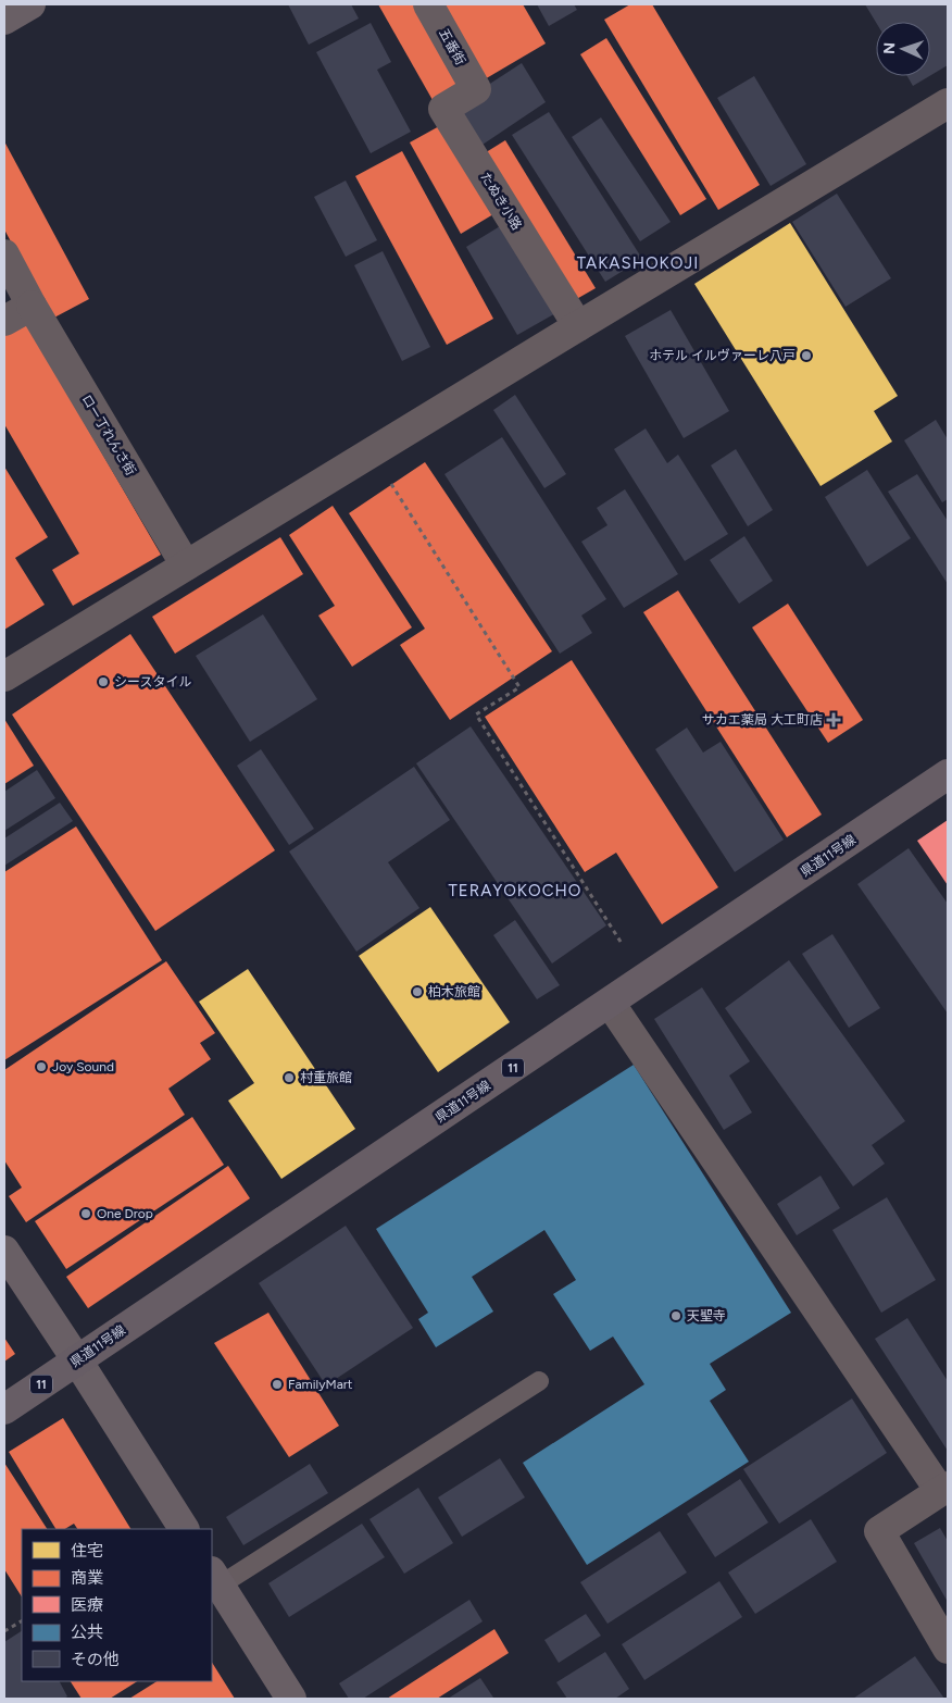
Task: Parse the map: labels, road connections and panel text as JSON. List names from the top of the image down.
{
  "streets": {
    "main road": ["県道11号線", "11"],
    "street": ["五番街", "たぬき小路", "ロー丁れんさ街"]
  },
  "crossings": [
    ["五番街", "たぬき小路"]
  ],
  "districts": ["TAKASHOKOJI", "TERAYOKOCHO"],
  "places": {
    "other": [
      "ホテル イルヴァーレ八戸",
      "シースタイル",
      "柏木旅館",
      "Joy Sound",
      "村重旅館",
      "One Drop",
      "天聖寺",
      "FamilyMart"
    ],
    "health": ["サカエ薬局 大工町店"]
  },
  "legend": [
    "住宅",
    "商業",
    "医療",
    "公共",
    "その他"
  ],
  "north": "left"
}
